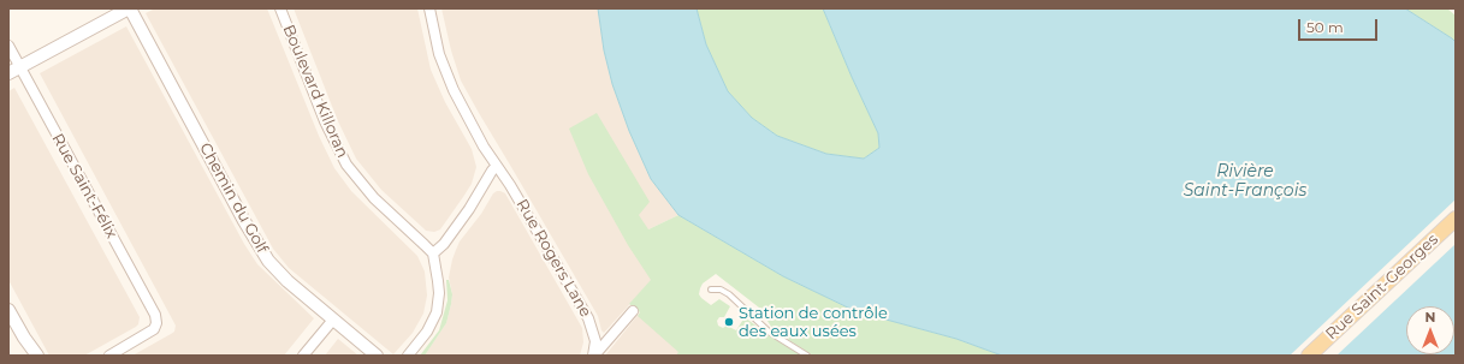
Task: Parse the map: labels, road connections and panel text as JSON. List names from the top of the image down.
{
  "streets": {
    "main road": ["Rue Saint-Georges"],
    "street": [
      "Boulevard Killoran",
      "Rue Saint-Félix",
      "Chemin du Golf",
      "Rue Rogers Lane"
    ]
  },
  "water": ["Rivière Saint-François"],
  "places": ["Station de contrôle des eaux usées"],
  "scale_bar": "50 m",
  "north": "top"
}
